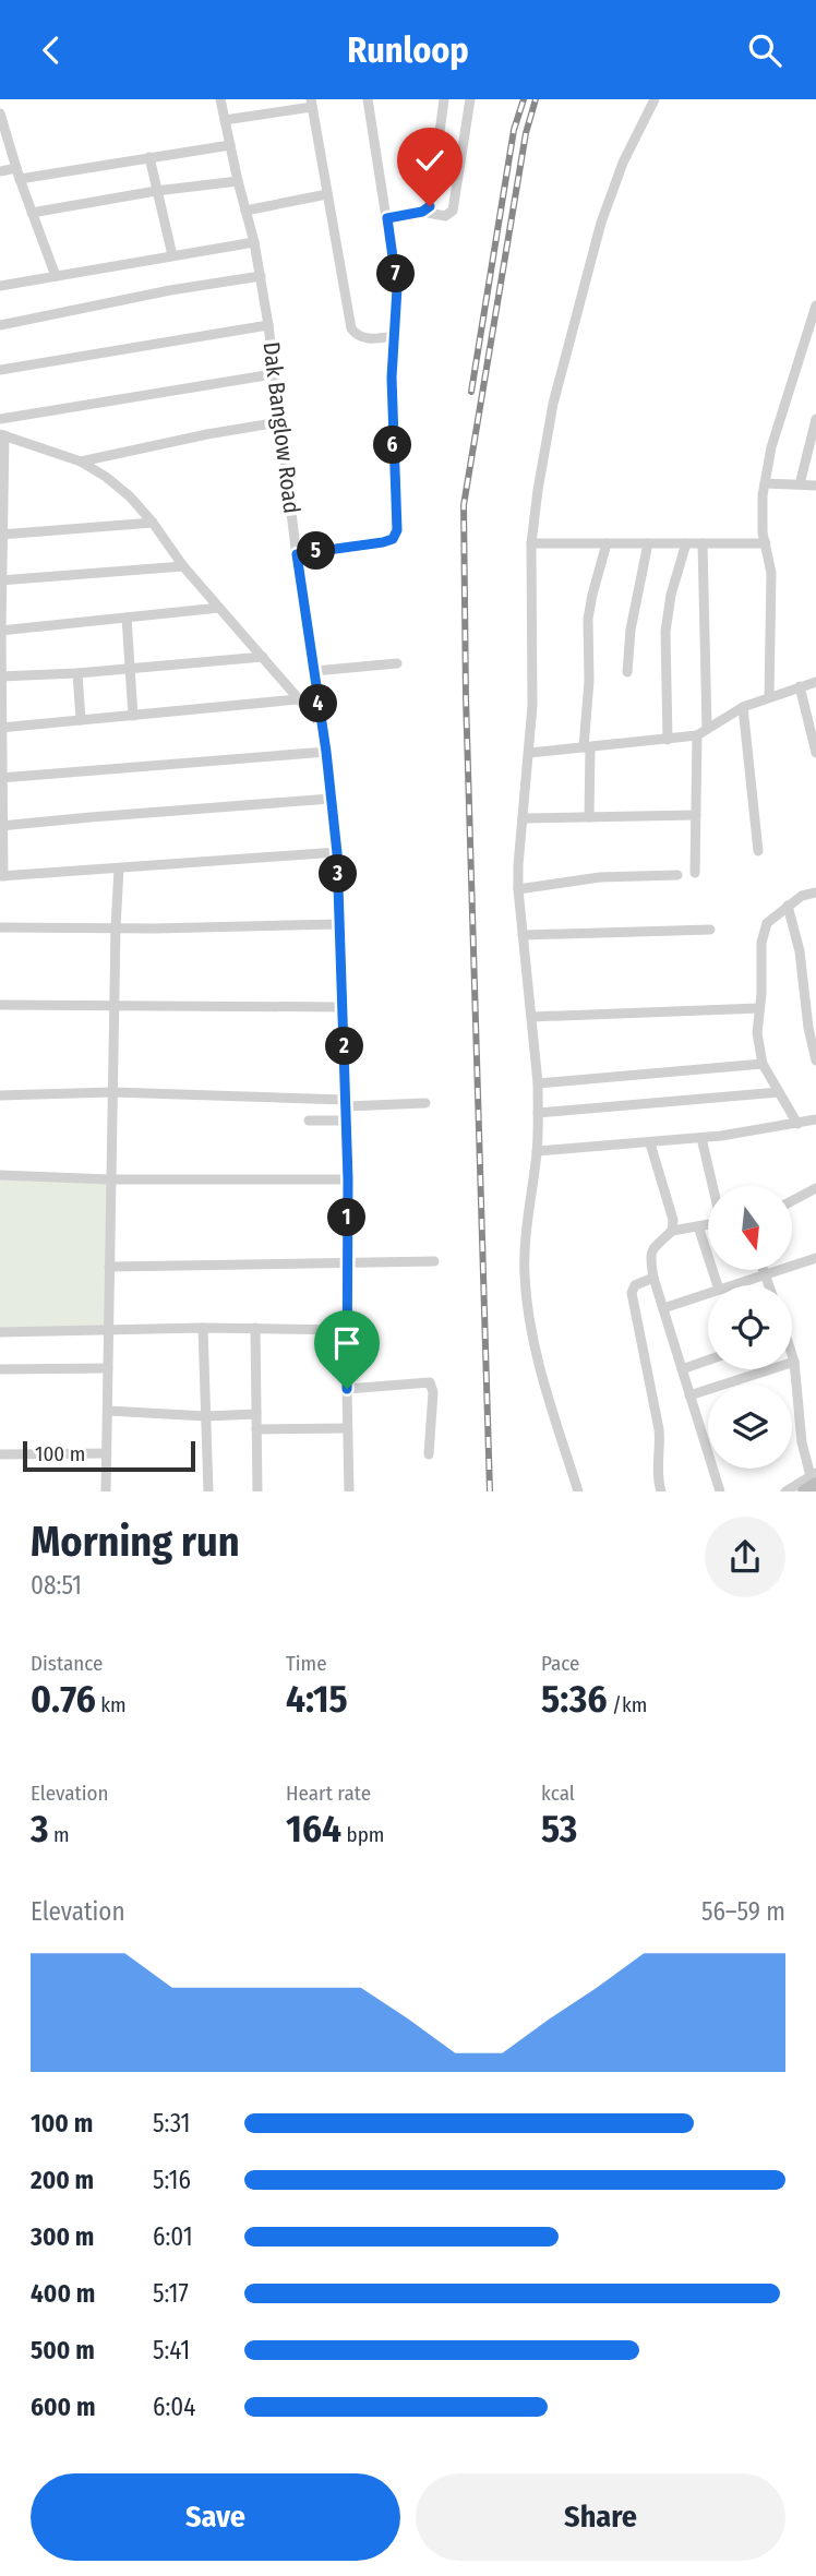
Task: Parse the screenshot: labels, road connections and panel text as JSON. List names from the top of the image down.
{
  "streets": {
    "street": ["Dak Banglow Road"]
  },
  "scale_bar": "100 m",
  "north": "bottom",
  "page": {
    "header": "Runloop",
    "pins": [
      "7",
      "6",
      "5",
      "4",
      "3",
      "2",
      "1"
    ],
    "scale": "100 m",
    "heading": ["Morning run", "08:51"],
    "stats": [
      ["Distance", "0.76 km"],
      ["Time", "4:15"],
      ["Pace", "5:36 /km"],
      ["Elevation", "3 m"],
      ["Heart rate", "164 bpm"],
      ["kcal", "53"]
    ],
    "chart": ["Elevation", "56–59 m"],
    "list": [
      {
        "name": "100 m",
        "note": "5:31"
      },
      {
        "name": "200 m",
        "note": "5:16"
      },
      {
        "name": "300 m",
        "note": "6:01"
      },
      {
        "name": "400 m",
        "note": "5:17"
      },
      {
        "name": "500 m",
        "note": "5:41"
      },
      {
        "name": "600 m",
        "note": "6:04"
      }
    ],
    "buttons": ["Save", "Share"]
  }
}
